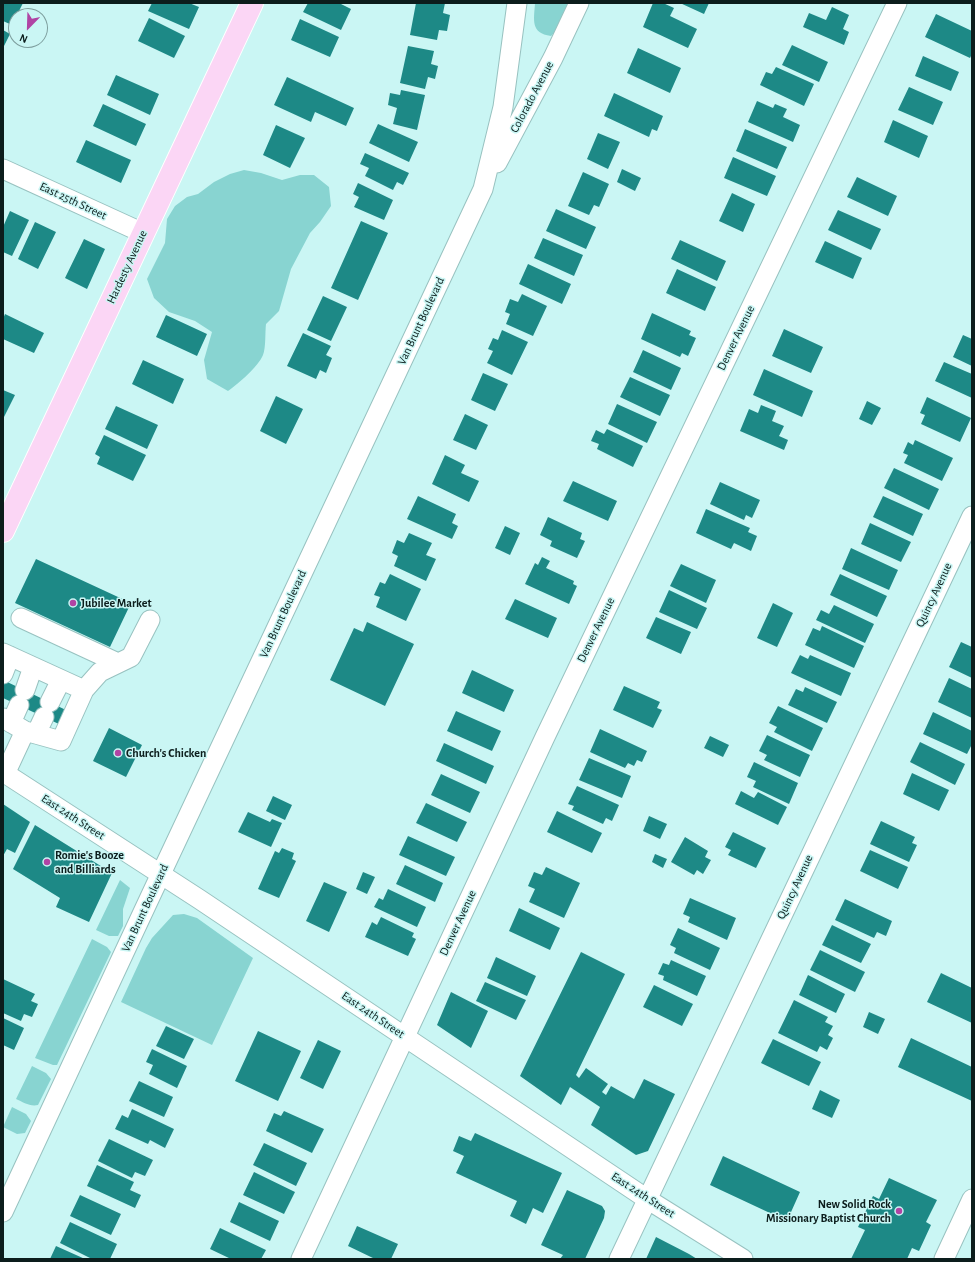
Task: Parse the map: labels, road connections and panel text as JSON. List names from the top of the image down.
{
  "streets": {
    "main road": ["Hardesty Avenue"],
    "street": [
      "Colorado Avenue",
      "East 25th Street",
      "Van Brunt Boulevard",
      "Denver Avenue",
      "Quincy Avenue",
      "East 24th Street"
    ]
  },
  "crossings": [
    ["Colorado Avenue", "Van Brunt Boulevard"],
    ["East 25th Street", "Hardesty Avenue"],
    ["Van Brunt Boulevard", "East 24th Street"],
    ["Denver Avenue", "East 24th Street"],
    ["Quincy Avenue", "East 24th Street"]
  ],
  "places": [
    "Jubilee Market",
    "Church's Chicken",
    "Romie's Booze and Billiards",
    "New Solid Rock Missionary Baptist Church"
  ],
  "north": "bottom left"
}
